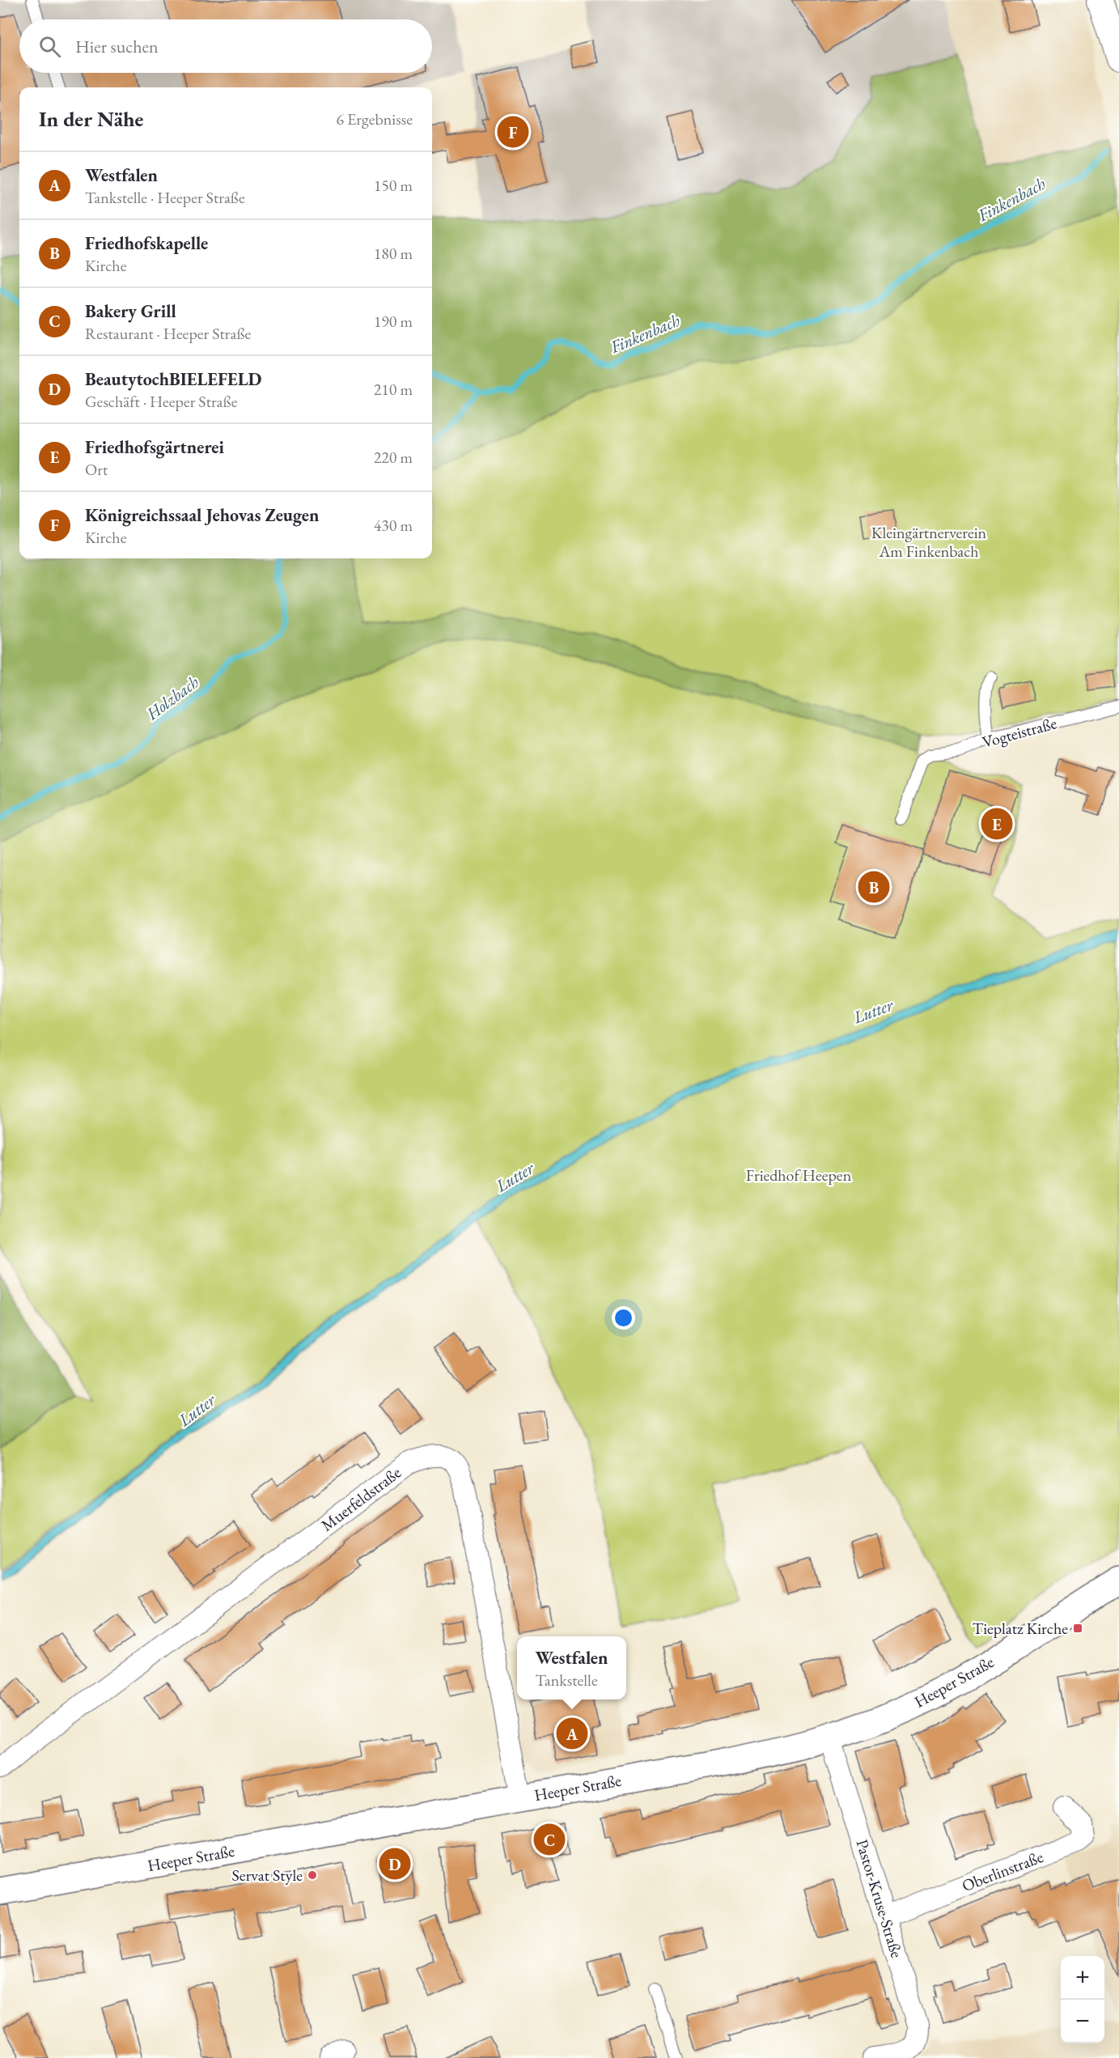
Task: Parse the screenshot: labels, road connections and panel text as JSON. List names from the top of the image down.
{
  "streets": {
    "main road": ["Heeper Straße"],
    "street": ["Muerfeldstraße", "Oberlinstraße", "Pastor-Kruse-Straße"],
    "lane": ["Vogteistraße"]
  },
  "crossings": [
    ["Muerfeldstraße", "Heeper Straße"],
    ["Heeper Straße", "Pastor-Kruse-Straße"],
    ["Oberlinstraße", "Pastor-Kruse-Straße"]
  ],
  "water": ["Finkenbach", "Holzbach", "Lutter"],
  "parks": ["Kleingärtnerverein Am Finkenbach", "Friedhof Heepen"],
  "places": {
    "transit": ["Tieplatz Kirche"],
    "other": ["Servat Style"]
  },
  "page": {
    "search": "Hier suchen",
    "heading": ["In der Nähe", "6 Ergebnisse"],
    "pins": [
      "F",
      "E",
      "B",
      "A",
      "C",
      "D"
    ],
    "list": [
      {
        "mark": "A",
        "name": "Westfalen",
        "note": "Tankstelle · Heeper Straße",
        "value": "150 m"
      },
      {
        "mark": "B",
        "name": "Friedhofskapelle",
        "note": "Kirche",
        "value": "180 m"
      },
      {
        "mark": "C",
        "name": "Bakery Grill",
        "note": "Restaurant · Heeper Straße",
        "value": "190 m"
      },
      {
        "mark": "D",
        "name": "BeautytochBIELEFELD",
        "note": "Geschäft · Heeper Straße",
        "value": "210 m"
      },
      {
        "mark": "E",
        "name": "Friedhofsgärtnerei",
        "note": "Ort",
        "value": "220 m"
      },
      {
        "mark": "F",
        "name": "Königreichssaal Jehovas Zeugen",
        "note": "Kirche",
        "value": "430 m"
      }
    ],
    "popup": ["Westfalen", "Tankstelle"],
    "map_buttons": ["+", "−"]
  }
}
